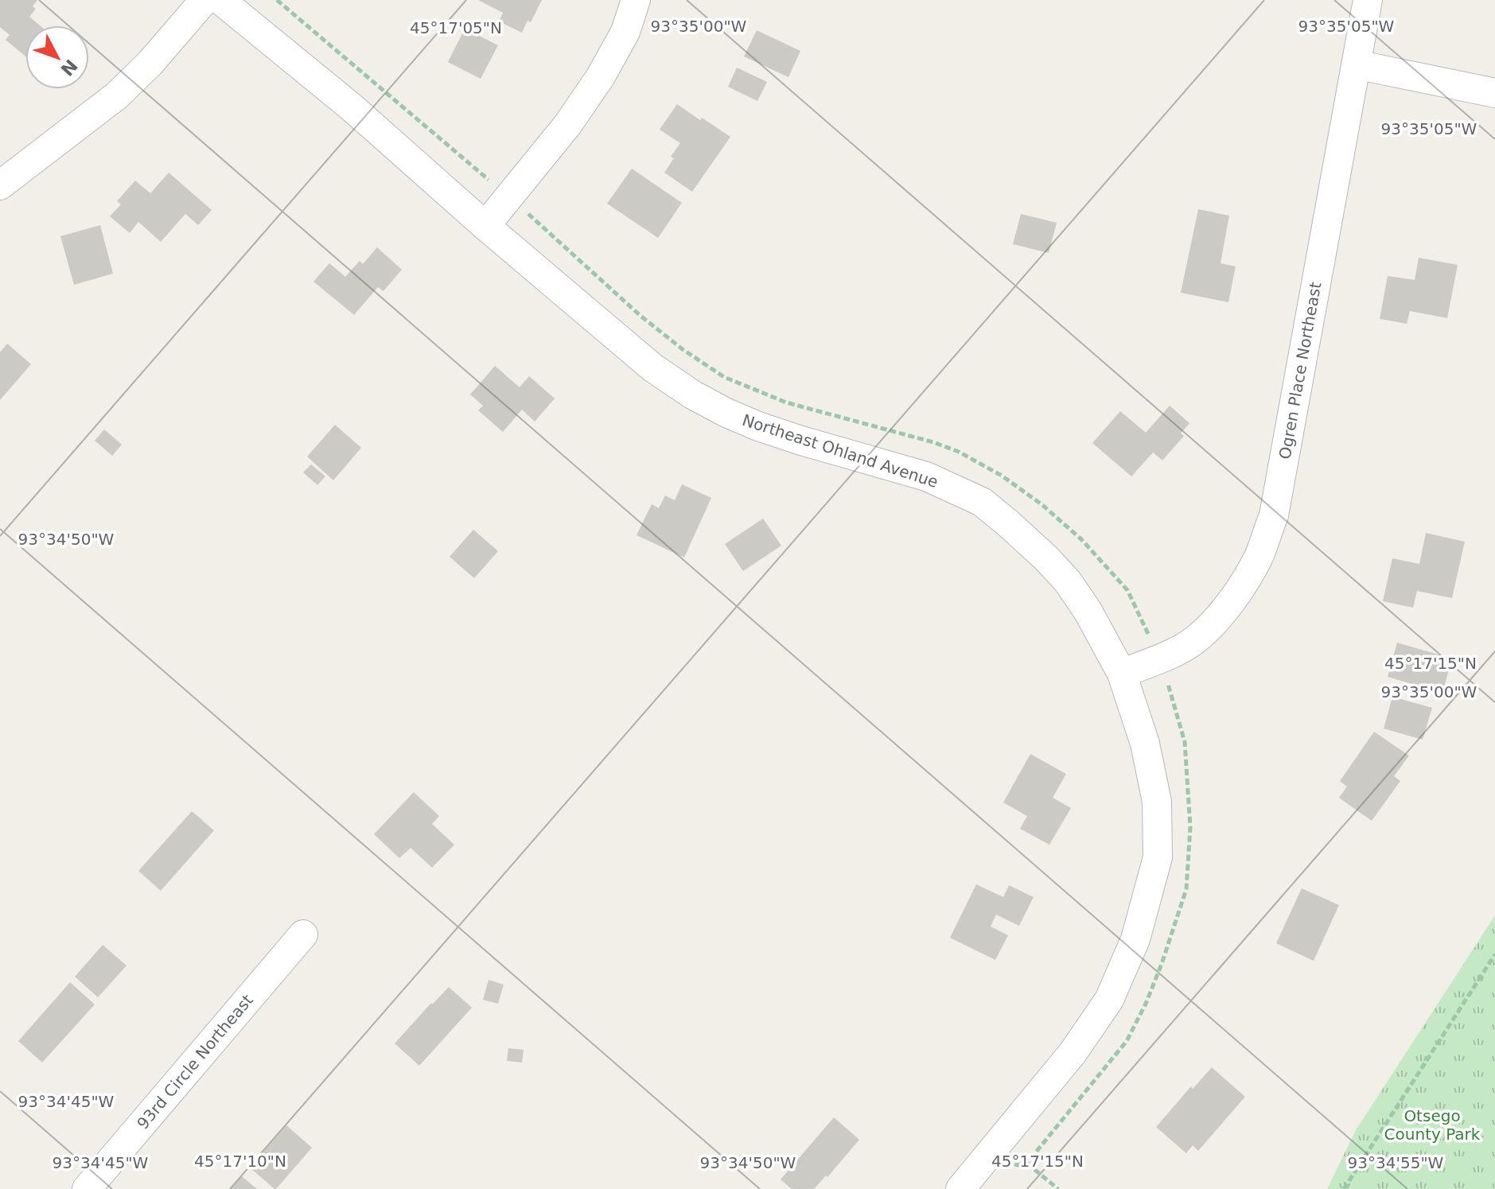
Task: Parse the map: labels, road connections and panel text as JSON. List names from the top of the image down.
{
  "streets": {
    "street": ["Ogren Place Northeast", "Northeast Ohland Avenue", "93rd Circle Northeast"]
  },
  "crossings": [
    ["Ogren Place Northeast", "Northeast Ohland Avenue"]
  ],
  "parks": ["Otsego County Park"],
  "north": "bottom right",
  "coordinates": [
    "93°35'00\"W",
    "93°35'05\"W",
    "45°17'05\"N",
    "93°34'50\"W",
    "45°17'15\"N",
    "93°34'45\"W",
    "45°17'10\"N",
    "93°34'55\"W"
  ]
}
